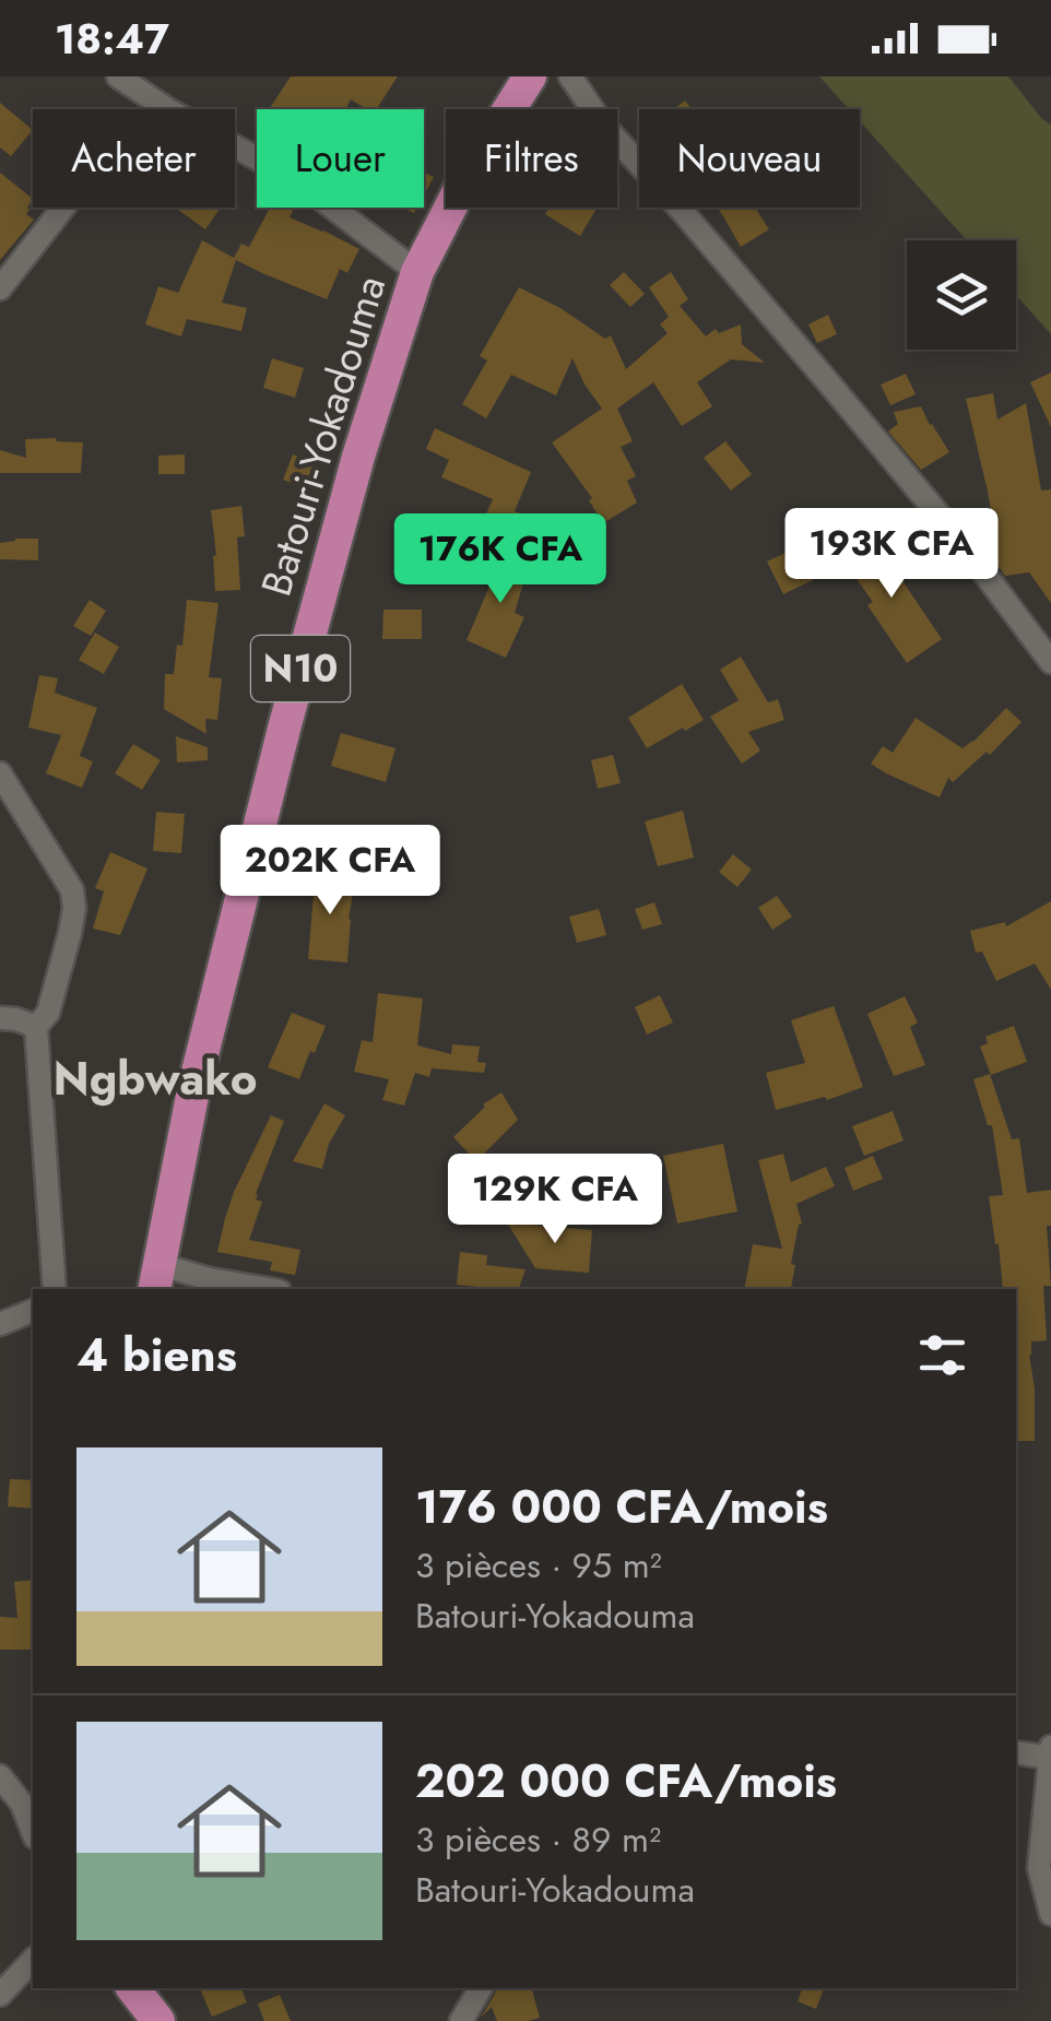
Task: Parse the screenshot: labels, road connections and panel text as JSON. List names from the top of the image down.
{
  "streets": {
    "highway": ["Batouri-Yokadouma", "N10"]
  },
  "districts": ["Ngbwako"],
  "page": {
    "status": "18:47",
    "chip": [
      "Acheter",
      "Louer",
      "Filtres",
      "Nouveau"
    ],
    "price": [
      "193K CFA",
      "176K CFA",
      "202K CFA",
      "129K CFA"
    ],
    "heading": "4 biens",
    "list": [
      {
        "name": "176 000 CFA/mois",
        "note": "3 pièces · 95 m² · Batouri-Yokadouma"
      },
      {
        "name": "202 000 CFA/mois",
        "note": "3 pièces · 89 m² · Batouri-Yokadouma"
      }
    ]
  }
}
